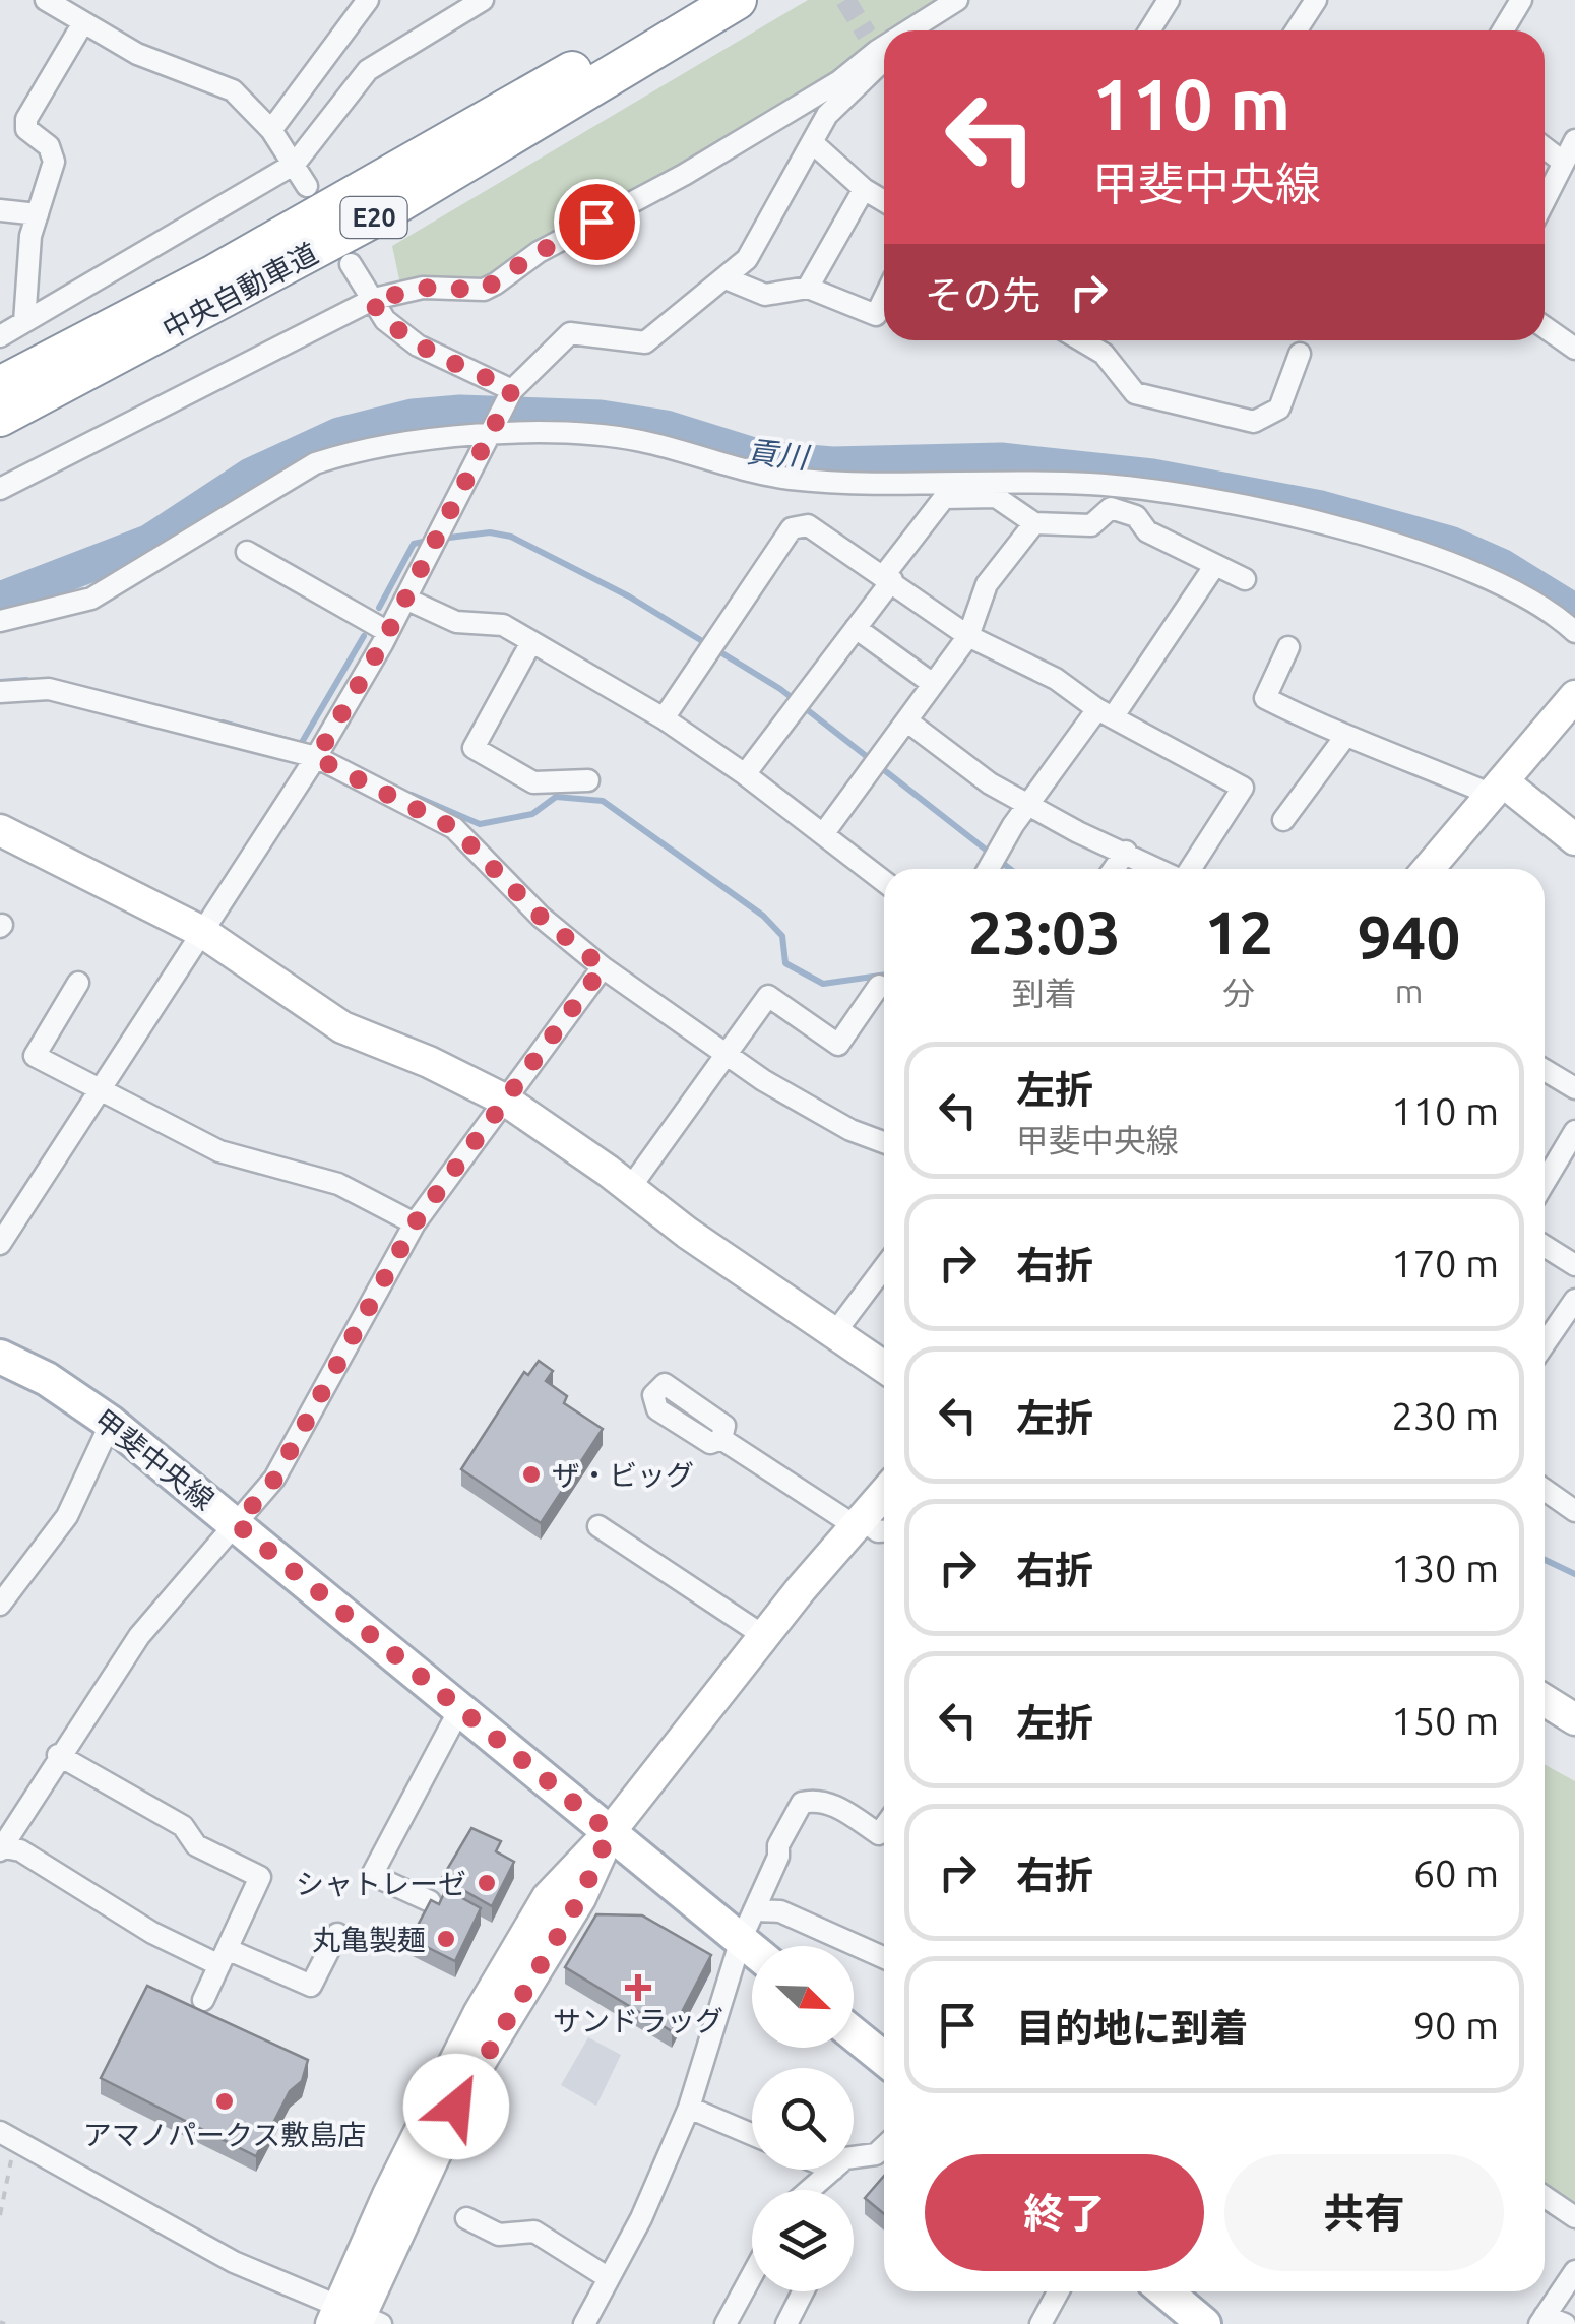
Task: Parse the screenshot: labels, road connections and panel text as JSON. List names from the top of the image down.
{
  "streets": {
    "highway": ["E20", "中央自動車道"],
    "main road": ["甲斐中央線"]
  },
  "water": ["貢川"],
  "places": {
    "other": [
      "ザ・ビッグ",
      "シャトレーゼ",
      "丸亀製麺",
      "アマノパークス敷島店"
    ],
    "health": ["サンドラッグ"]
  },
  "north": "bottom right",
  "page": {
    "turn": ["110 m", "甲斐中央線"],
    "then": "その先",
    "eta": [
      "23:03",
      "到着",
      "12",
      "分",
      "940",
      "m"
    ],
    "list": [
      {
        "name": "左折",
        "note": "甲斐中央線",
        "value": "110 m"
      },
      {
        "name": "右折",
        "value": "170 m"
      },
      {
        "name": "左折",
        "value": "230 m"
      },
      {
        "name": "右折",
        "value": "130 m"
      },
      {
        "name": "左折",
        "value": "150 m"
      },
      {
        "name": "右折",
        "value": "60 m"
      },
      {
        "name": "目的地に到着",
        "value": "90 m"
      }
    ],
    "buttons": ["終了", "共有"]
  }
}
